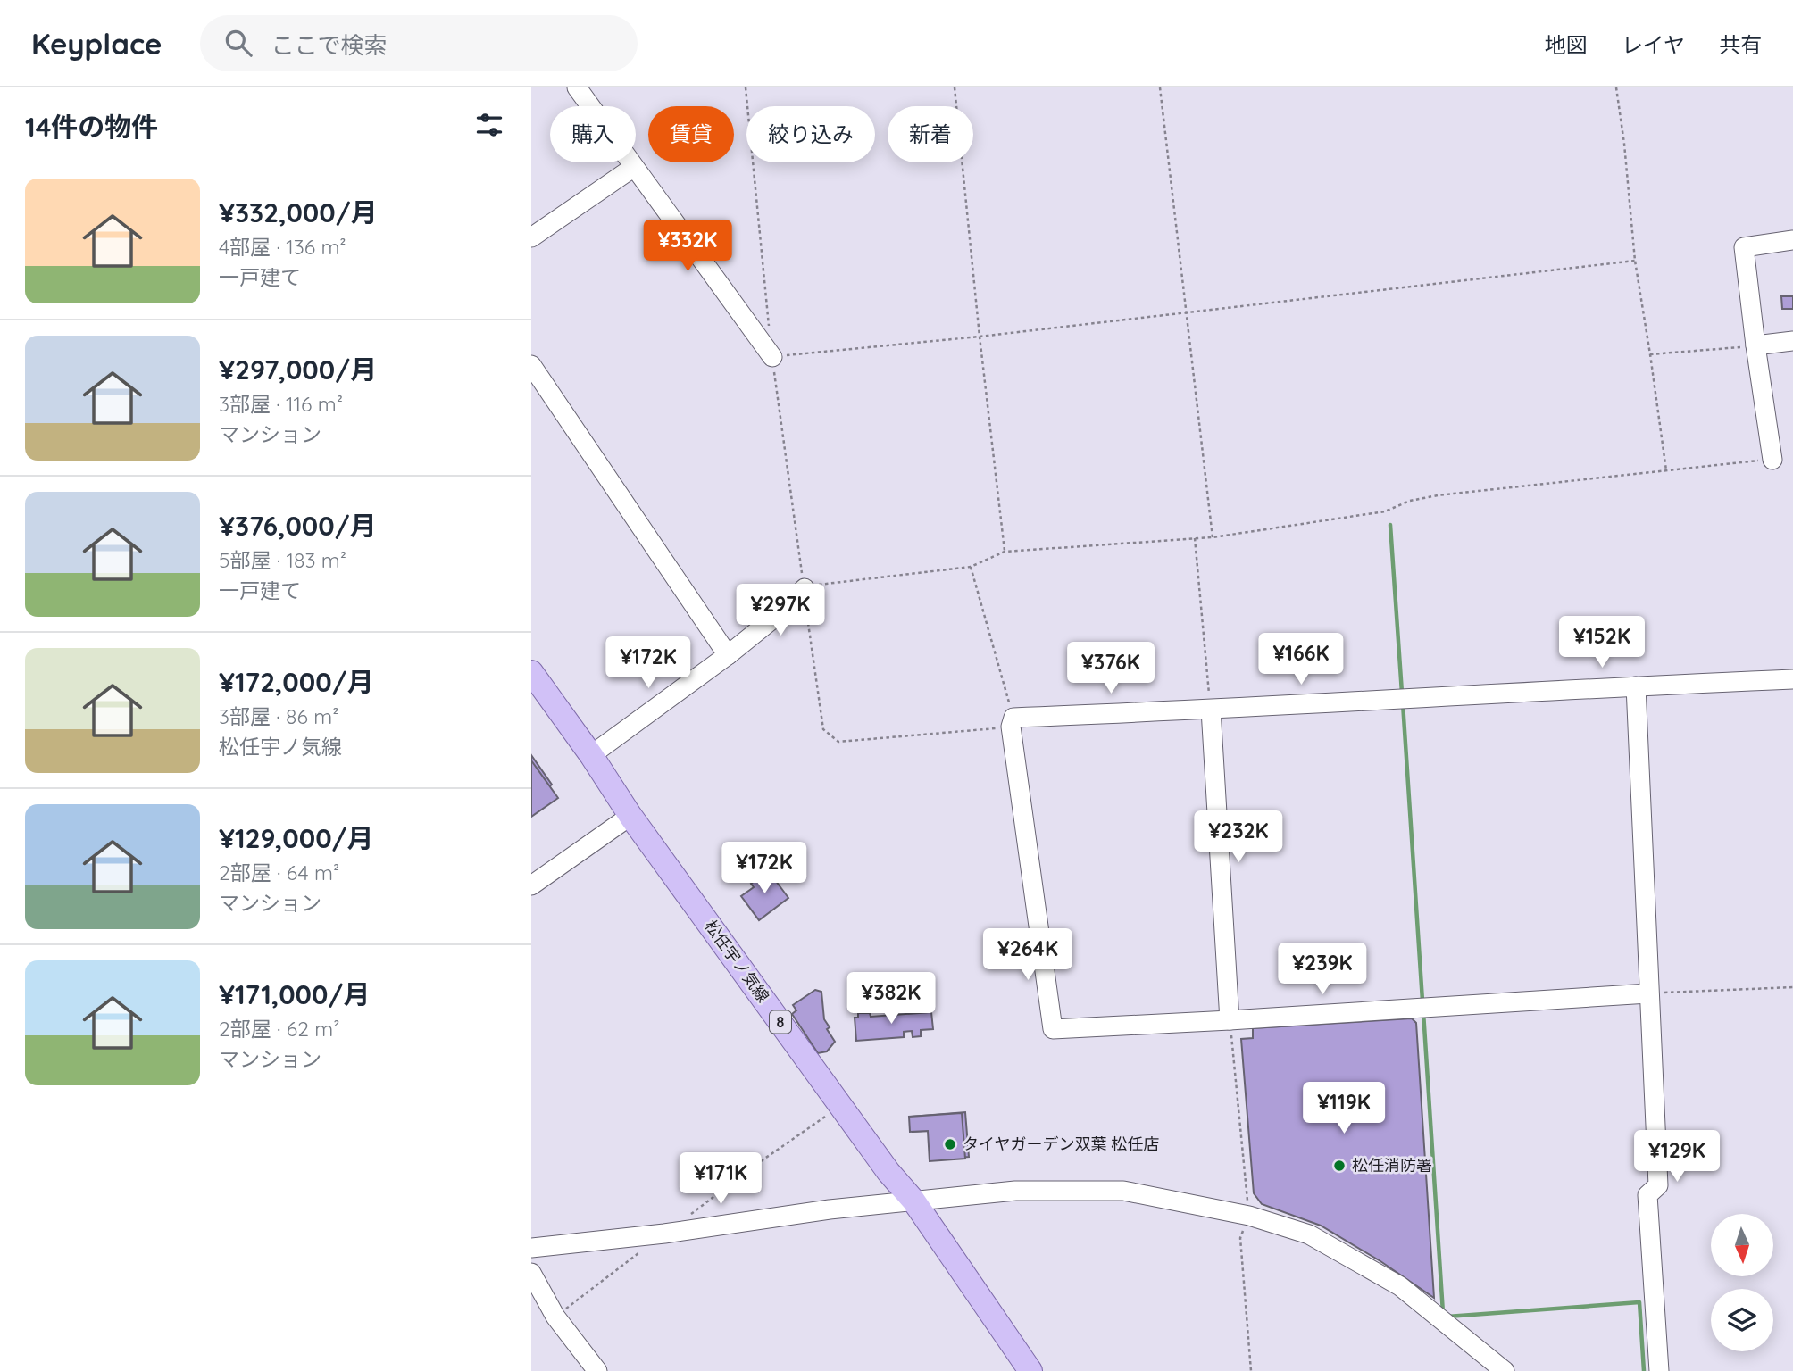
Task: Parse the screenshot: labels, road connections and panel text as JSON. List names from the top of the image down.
{
  "streets": {
    "main road": ["松任宇ノ気線", "8"]
  },
  "places": ["タイヤガーデン双葉 松任店", "松任消防署"],
  "north": "bottom",
  "page": {
    "header": "Keyplace",
    "search": "ここで検索",
    "nav": ["地図", "レイヤ", "共有"],
    "heading": "14件の物件",
    "chip": [
      "購入",
      "賃貸",
      "絞り込み",
      "新着"
    ],
    "list": [
      {
        "name": "¥332,000/月",
        "note": "4部屋 · 136 m² · 一戸建て"
      },
      {
        "name": "¥297,000/月",
        "note": "3部屋 · 116 m² · マンション"
      },
      {
        "name": "¥376,000/月",
        "note": "5部屋 · 183 m² · 一戸建て"
      },
      {
        "name": "¥172,000/月",
        "note": "3部屋 · 86 m² · 松任宇ノ気線"
      },
      {
        "name": "¥129,000/月",
        "note": "2部屋 · 64 m² · マンション"
      },
      {
        "name": "¥171,000/月",
        "note": "2部屋 · 62 m² · マンション"
      }
    ],
    "price": [
      "¥332K",
      "¥297K",
      "¥152K",
      "¥166K",
      "¥172K",
      "¥376K",
      "¥232K",
      "¥172K",
      "¥264K",
      "¥239K",
      "¥382K",
      "¥119K",
      "¥129K",
      "¥171K"
    ]
  }
}
